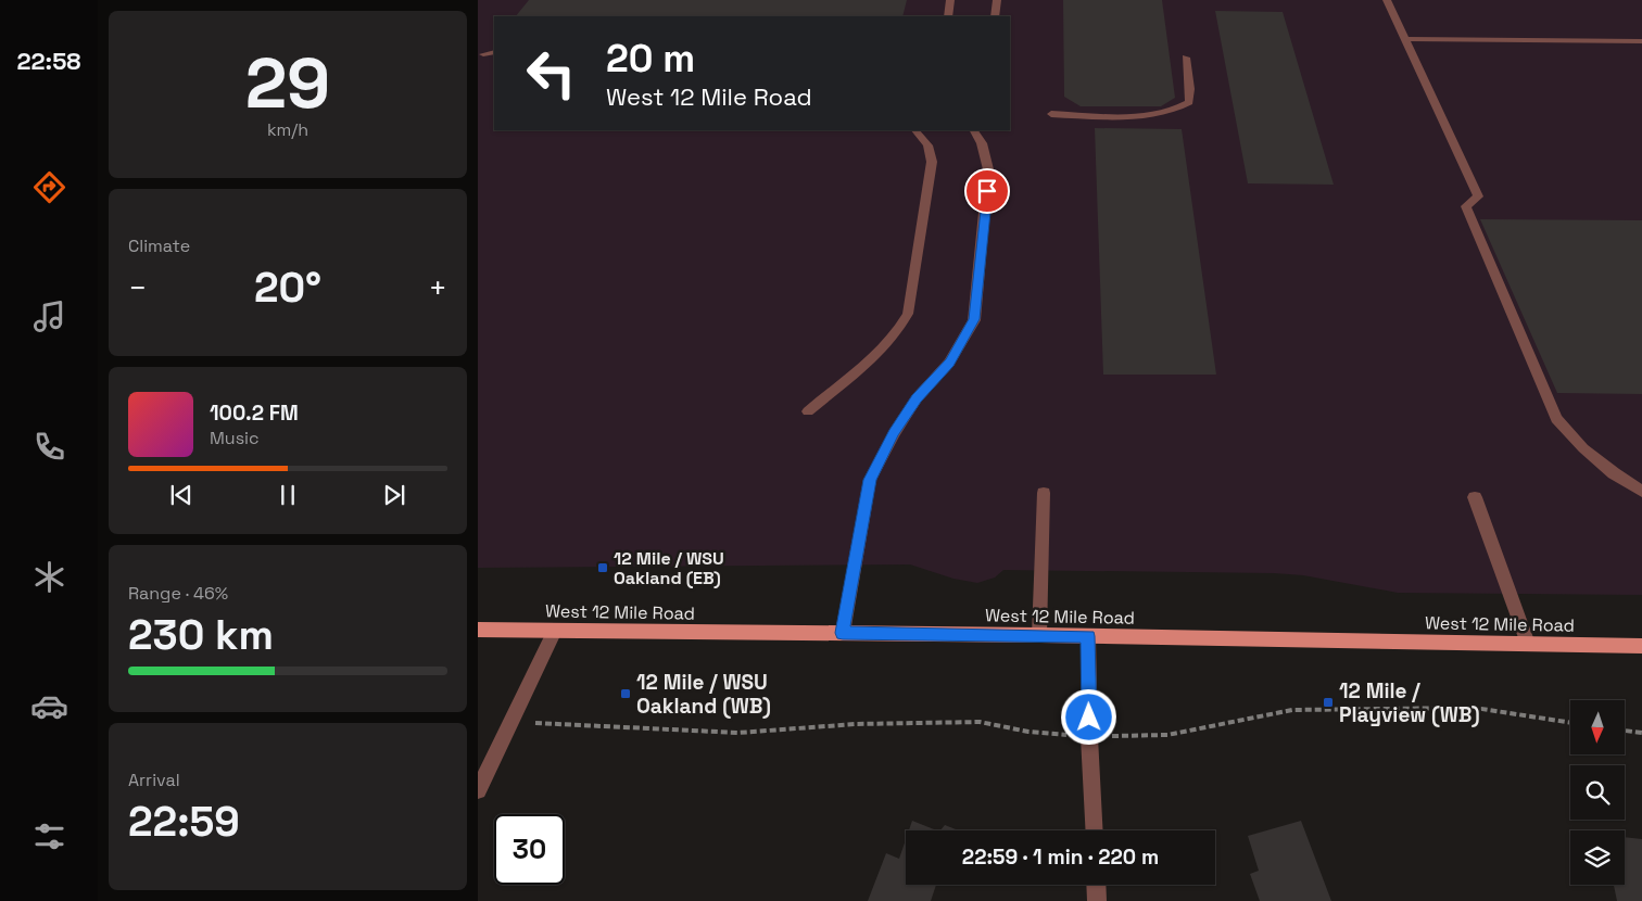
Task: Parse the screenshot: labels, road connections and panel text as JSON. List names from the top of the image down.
{
  "streets": {
    "main road": ["West 12 Mile Road"]
  },
  "places": {
    "transit": ["12 Mile / WSU Oakland (EB)", "12 Mile / WSU Oakland (WB)", "12 Mile / Playview (WB)"]
  },
  "north": "bottom",
  "page": {
    "tabs": "22:58",
    "tile": [
      ["29", "km/h"],
      "Climate",
      ["Range · 46%", "230 km"],
      ["Arrival", "22:59"]
    ],
    "turn": ["20 m", "West 12 Mile Road"],
    "heat": ["−", "20°", "+"],
    "song": ["100.2 FM", "Music"],
    "limit": "30",
    "trip": "22:59 · 1 min · 220 m"
  }
}
